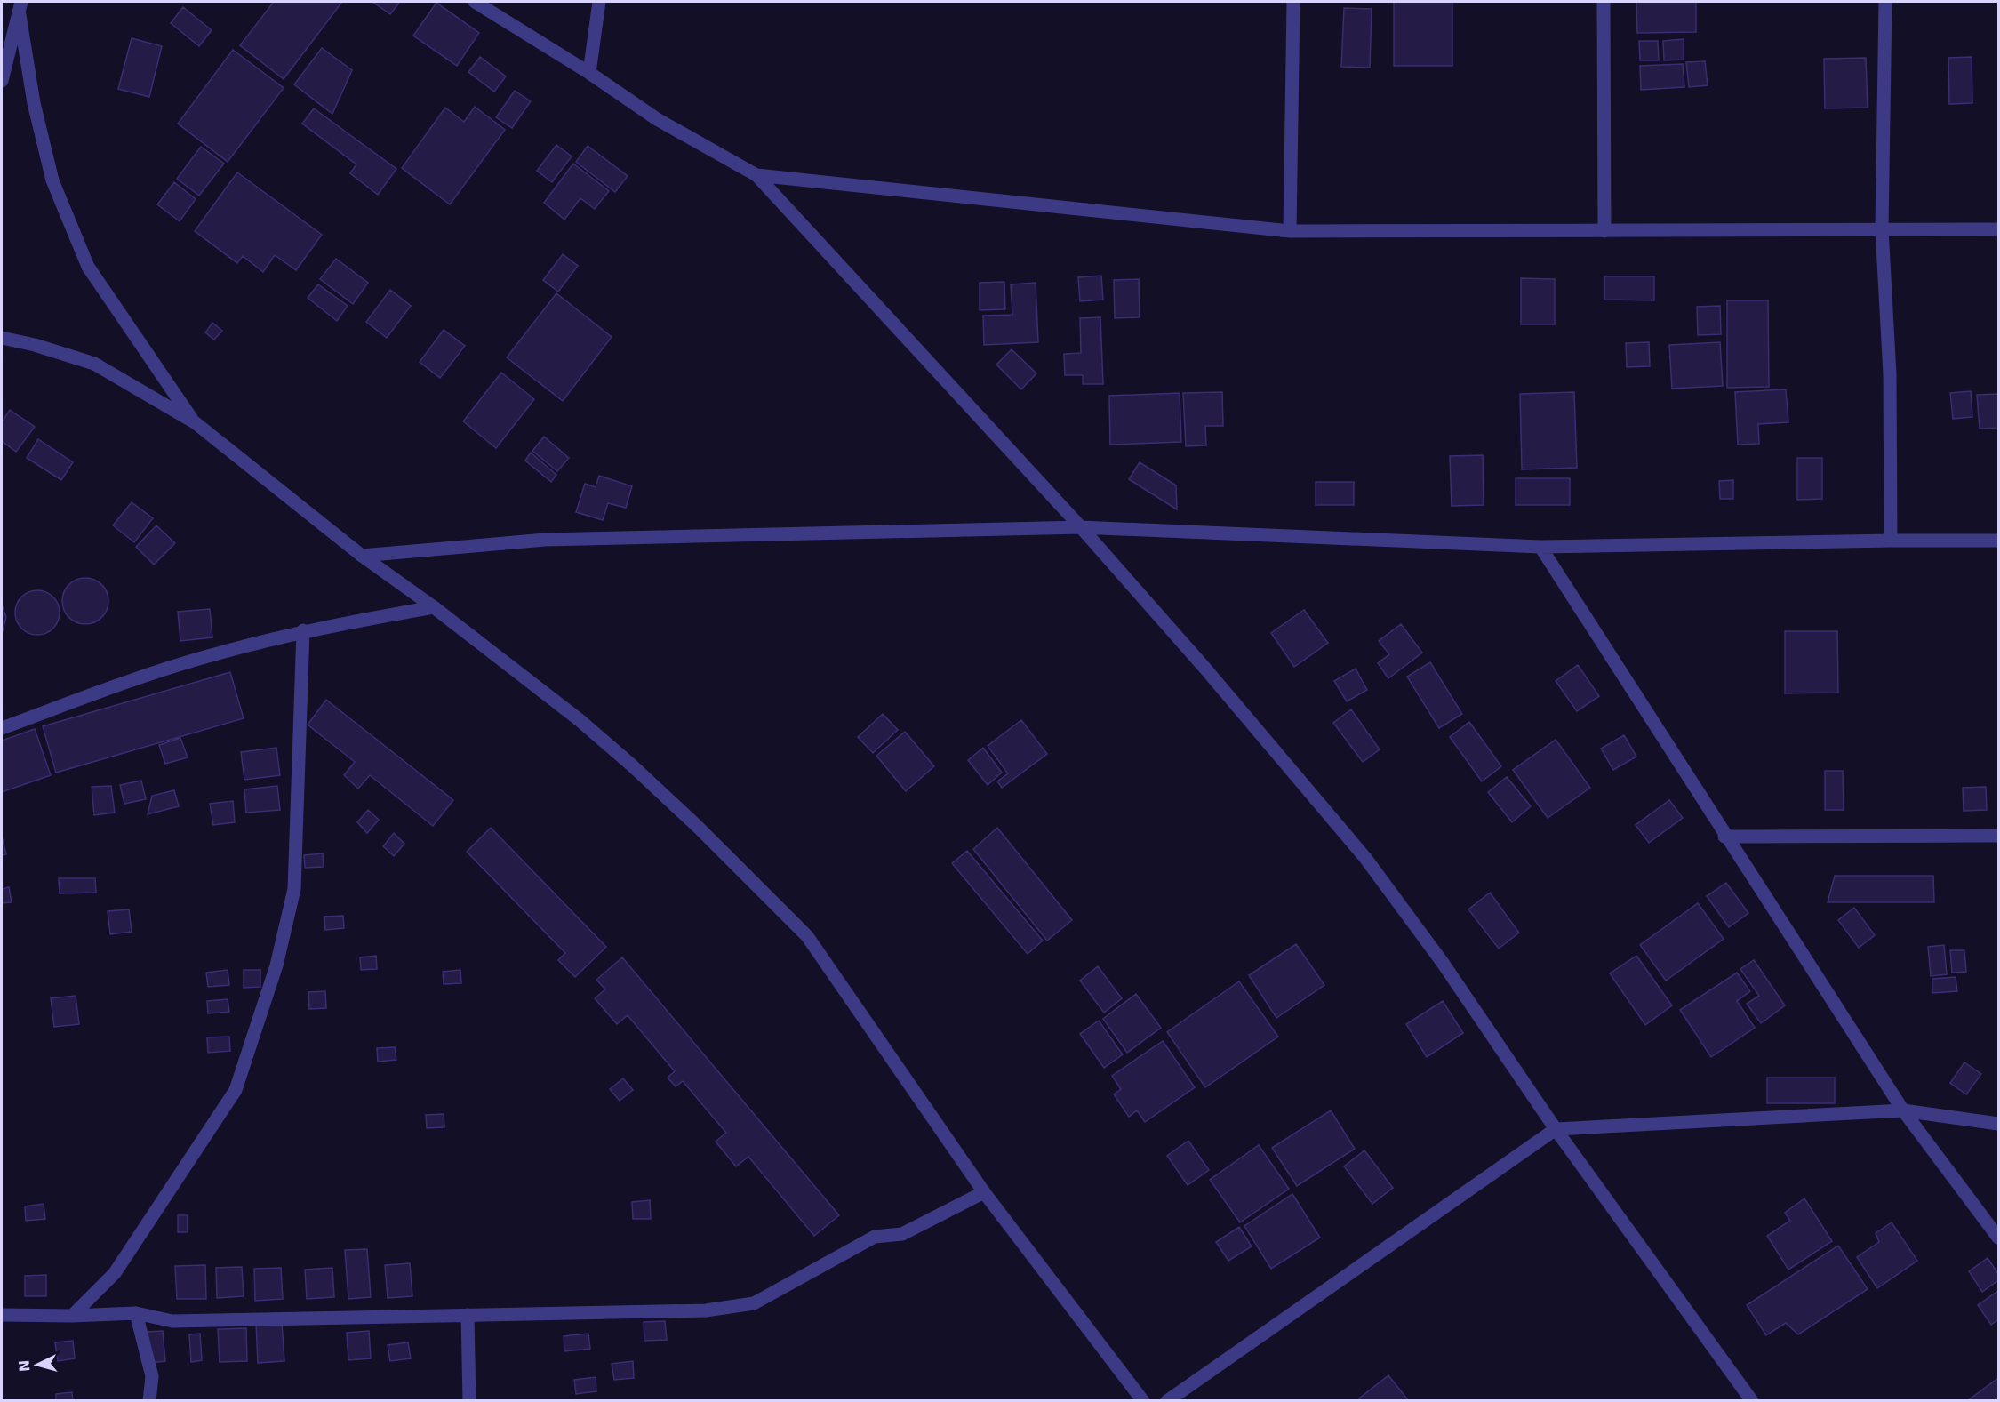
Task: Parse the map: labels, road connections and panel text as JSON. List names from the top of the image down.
{
  "north": "left"
}
